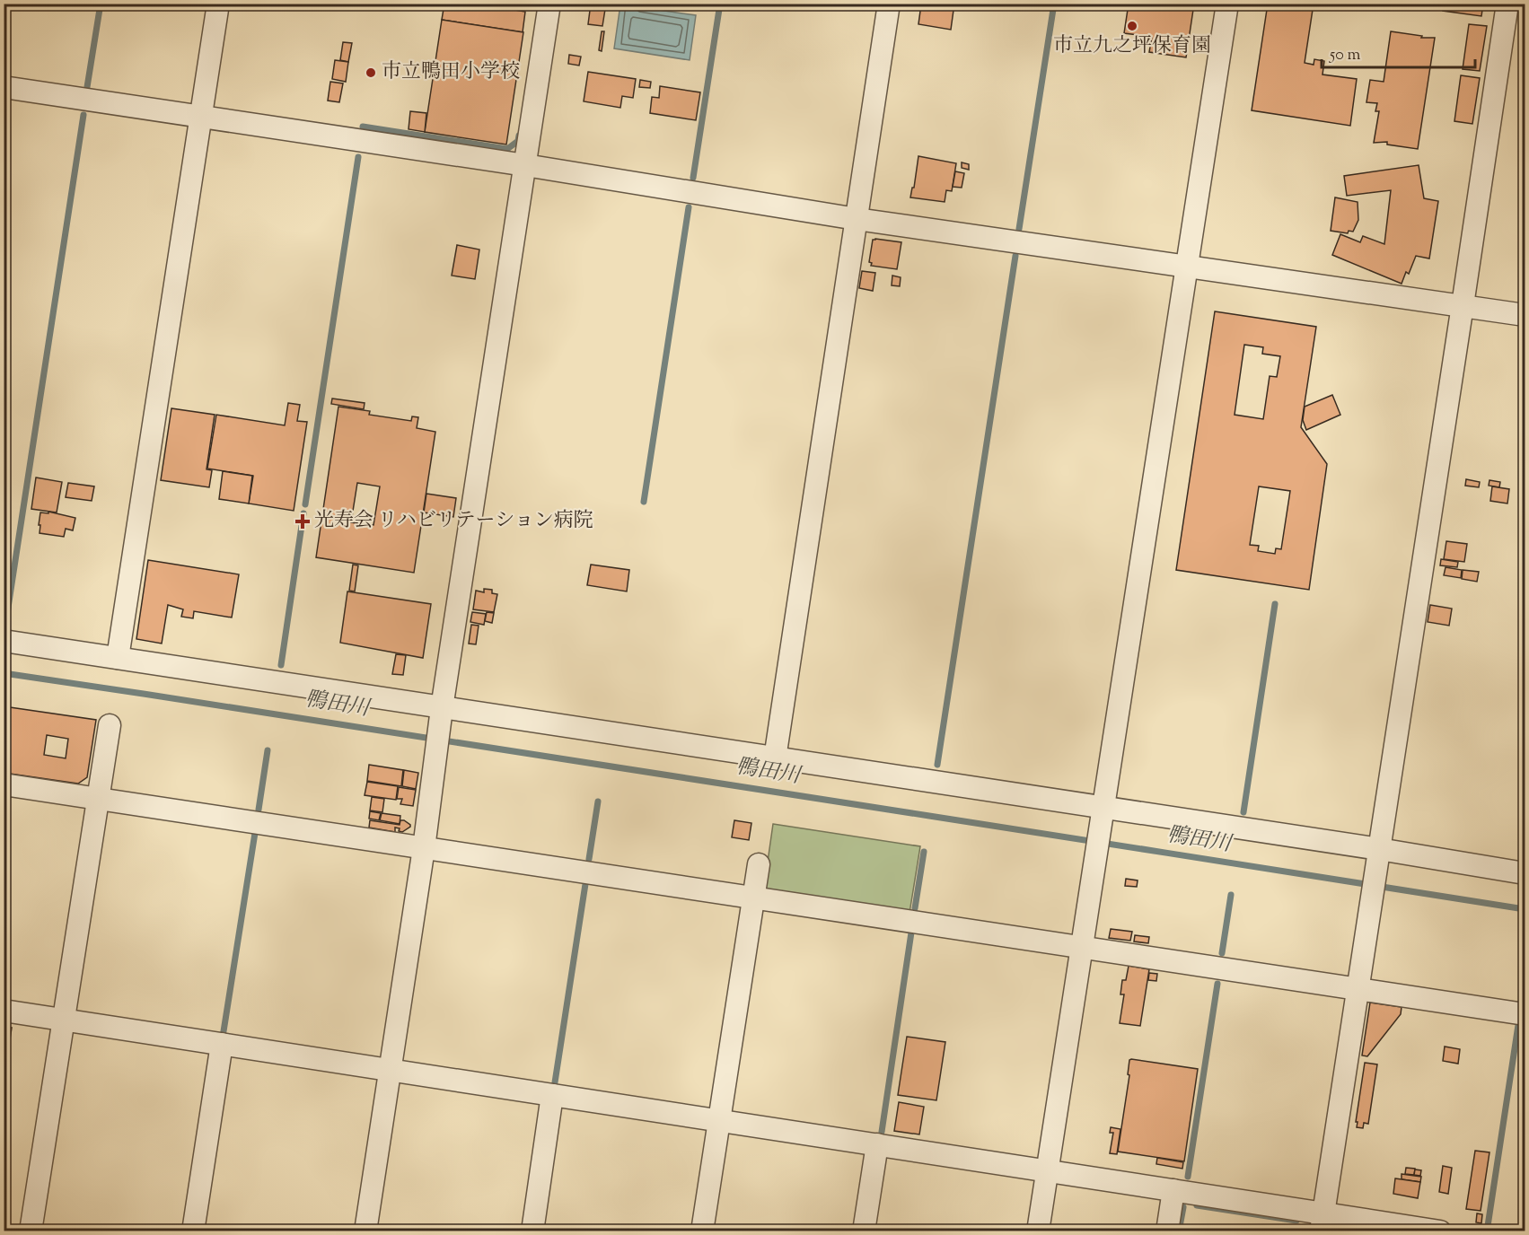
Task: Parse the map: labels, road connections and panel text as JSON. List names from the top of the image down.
{
  "water": ["鴨田川"],
  "places": {
    "other": ["市立九之坪保育園", "市立鴨田小学校"],
    "health": ["光寿会 リハビリテーション病院"]
  },
  "scale_bar": "50 m"
}
